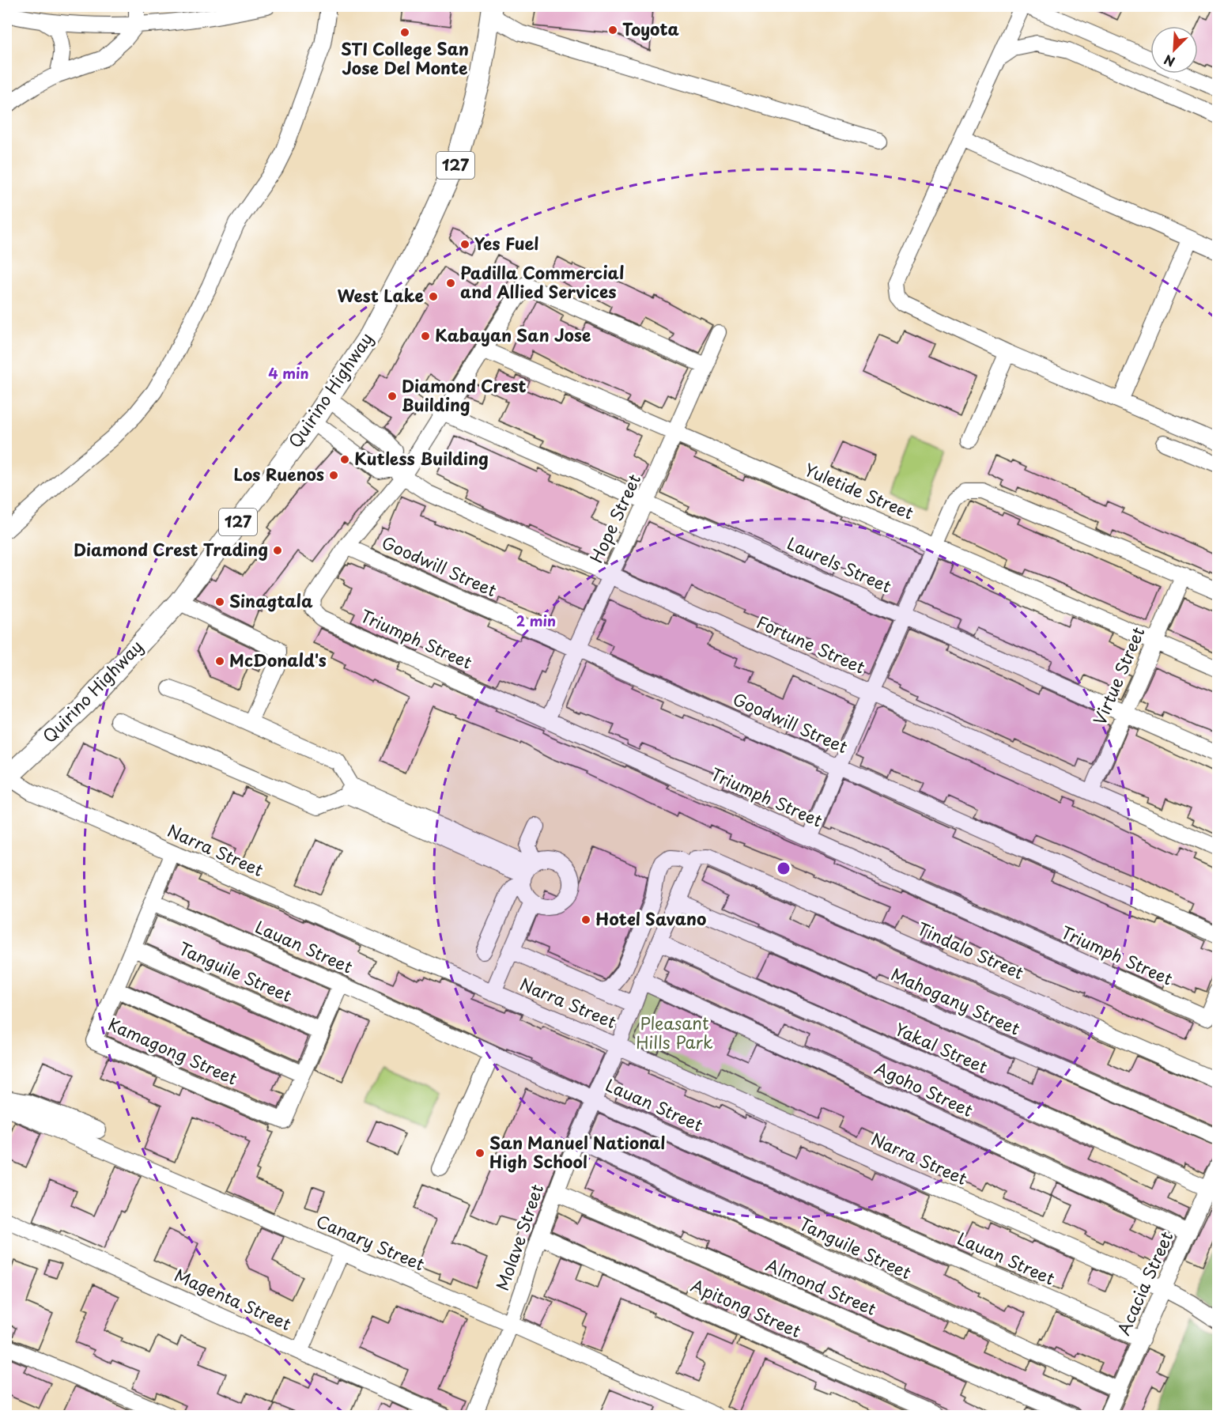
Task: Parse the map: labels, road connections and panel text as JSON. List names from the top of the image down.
{
  "streets": {
    "main road": ["127", "Quirino Highway"],
    "street": [
      "Yuletide Street",
      "Hope Street",
      "Laurels Street",
      "Goodwill Street",
      "Triumph Street",
      "Fortune Street",
      "Virtue Street",
      "Narra Street",
      "Lauan Street",
      "Tindalo Street",
      "Tanguile Street",
      "Mahogany Street",
      "Yakal Street",
      "Kamagong Street",
      "Agoho Street",
      "Molave Street",
      "Canary Street",
      "Acacia Street",
      "Almond Street",
      "Magenta Street",
      "Apitong Street"
    ]
  },
  "crossings": [
    ["Quirino Highway", "Fortune Street"],
    ["Quirino Highway", "Narra Street"],
    ["Yuletide Street", "Hope Street"],
    ["Yuletide Street", "Virtue Street"],
    ["Hope Street", "Laurels Street"],
    ["Hope Street", "Goodwill Street"],
    ["Hope Street", "Triumph Street"],
    ["Hope Street", "Fortune Street"],
    ["Laurels Street", "Virtue Street"],
    ["Goodwill Street", "Triumph Street"],
    ["Fortune Street", "Virtue Street"],
    ["Narra Street", "Kamagong Street"],
    ["Narra Street", "Molave Street"],
    ["Narra Street", "Acacia Street"],
    ["Lauan Street", "Kamagong Street"],
    ["Lauan Street", "Molave Street"],
    ["Lauan Street", "Acacia Street"],
    ["Tindalo Street", "Molave Street"],
    ["Tanguile Street", "Kamagong Street"],
    ["Tanguile Street", "Molave Street"],
    ["Tanguile Street", "Acacia Street"],
    ["Mahogany Street", "Molave Street"],
    ["Yakal Street", "Molave Street"],
    ["Yakal Street", "Acacia Street"],
    ["Agoho Street", "Molave Street"],
    ["Agoho Street", "Acacia Street"],
    ["Molave Street", "Canary Street"],
    ["Molave Street", "Almond Street"],
    ["Molave Street", "Apitong Street"]
  ],
  "parks": ["Pleasant Hills Park"],
  "places": [
    "Toyota",
    "STI College San Jose Del Monte",
    "Yes Fuel",
    "Padilla Commercial and Allied Services",
    "West Lake",
    "Kabayan San Jose",
    "Diamond Crest Building",
    "Kutless Building",
    "Los Ruenos",
    "Diamond Crest Trading",
    "Sinagtala",
    "McDonald's",
    "Hotel Savano",
    "San Manuel National High School"
  ],
  "north": "bottom left",
  "rings": ["4 min", "2 min"]
}
